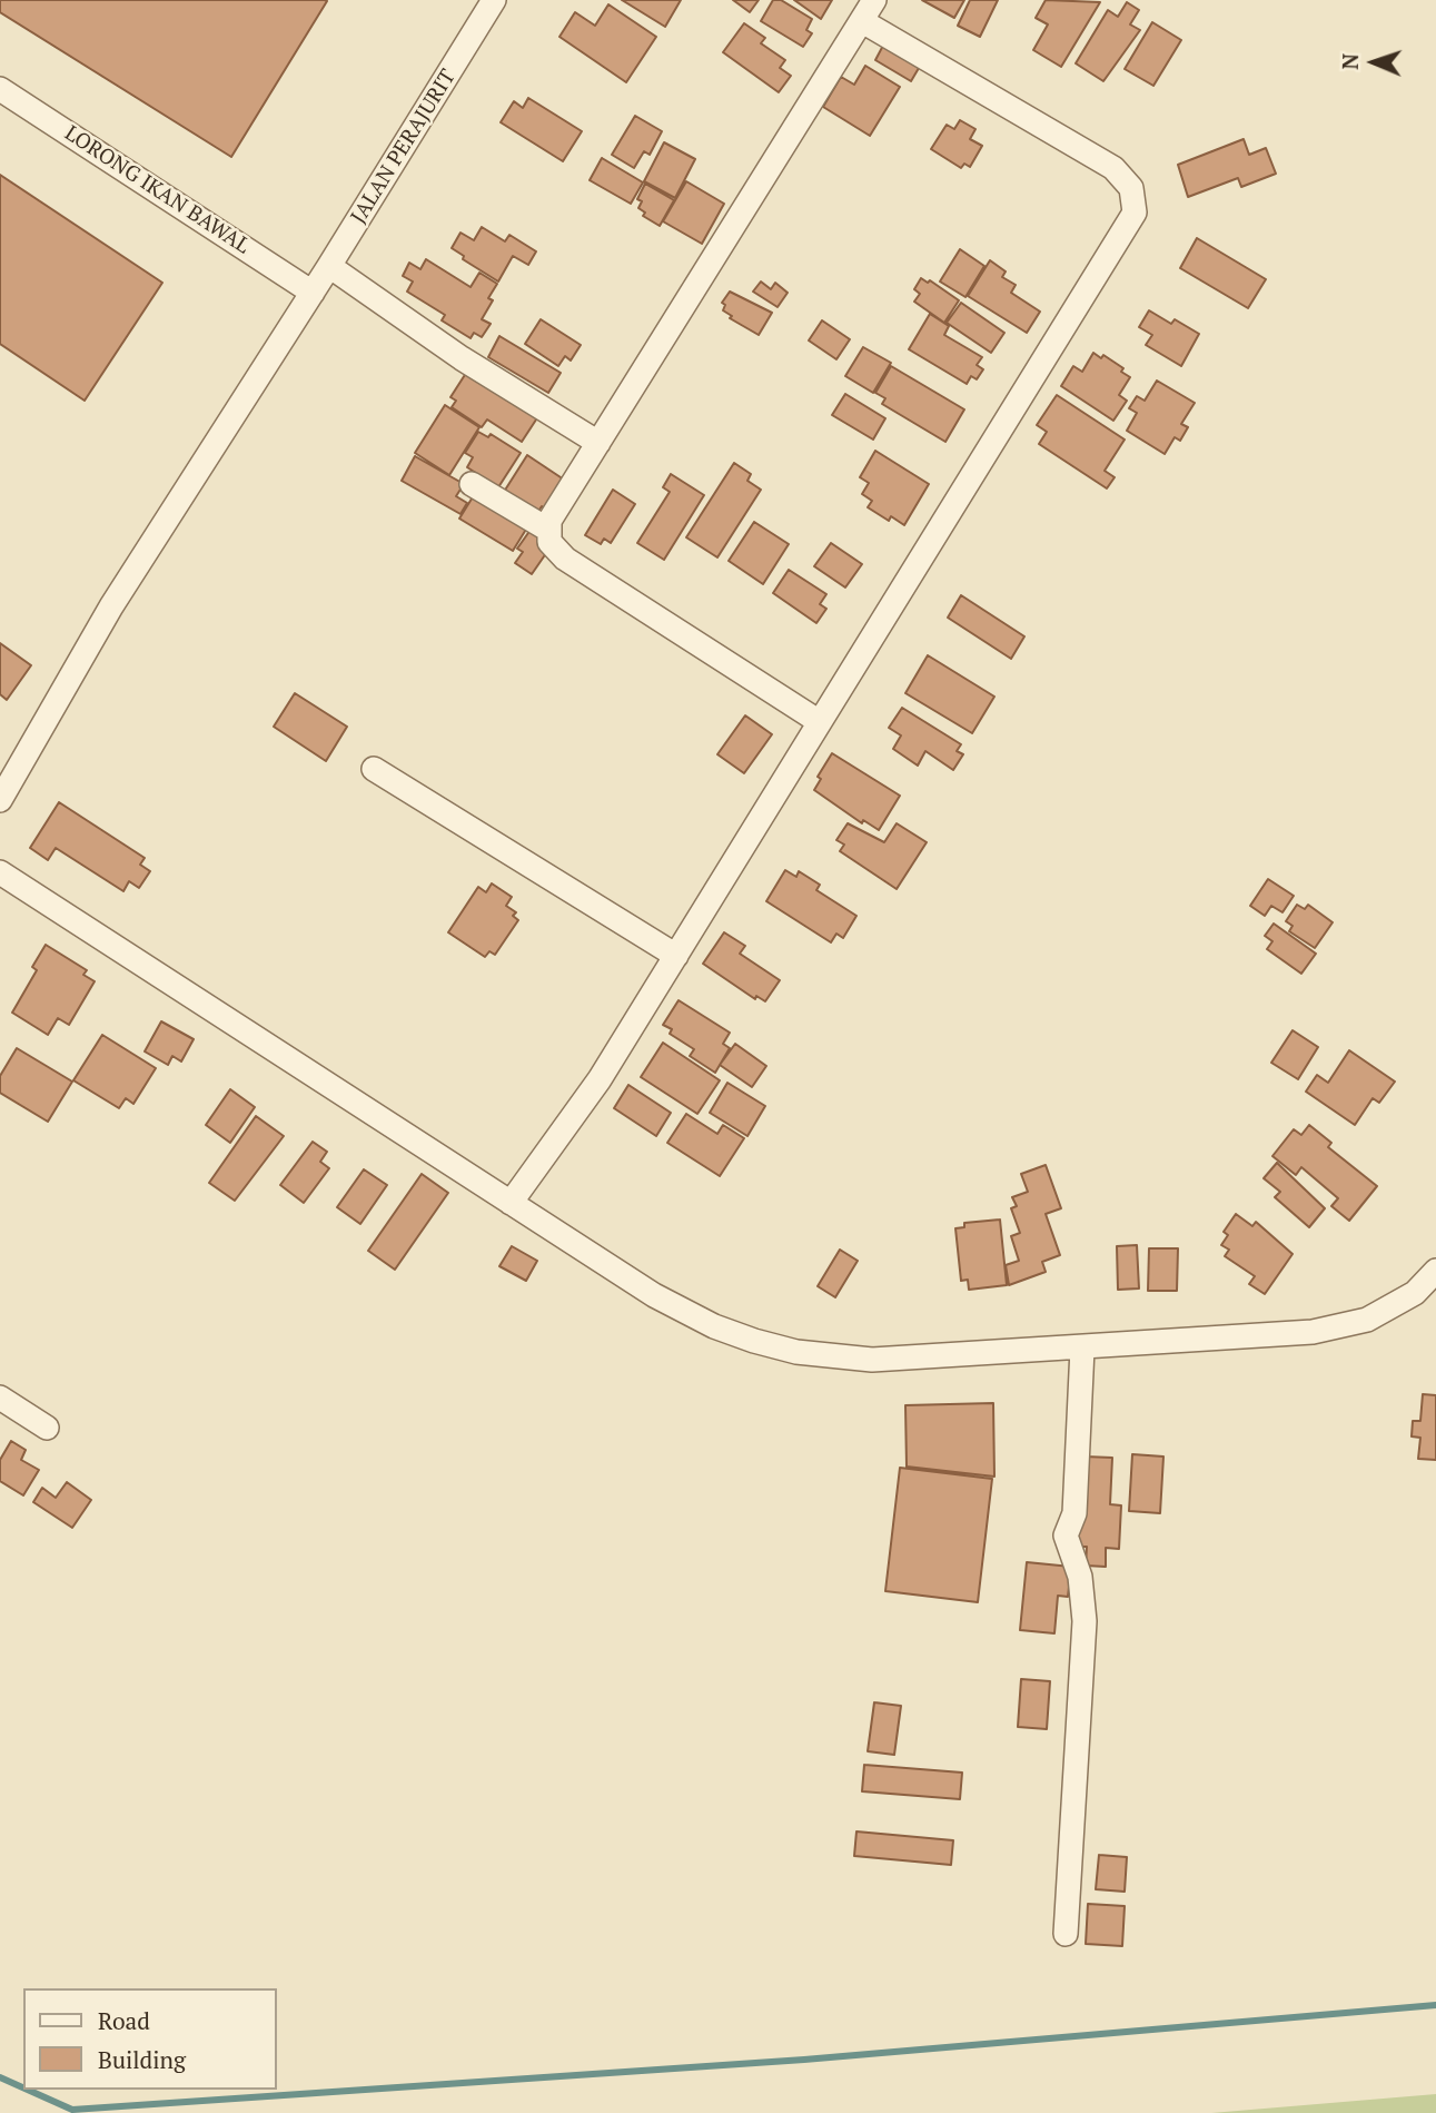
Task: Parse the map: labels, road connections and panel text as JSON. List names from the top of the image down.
{
  "streets": {
    "street": ["JALAN PERAJURIT", "LORONG IKAN BAWAL"]
  },
  "crossings": [
    ["JALAN PERAJURIT", "LORONG IKAN BAWAL"]
  ],
  "legend": ["Road", "Building"],
  "north": "left"
}
